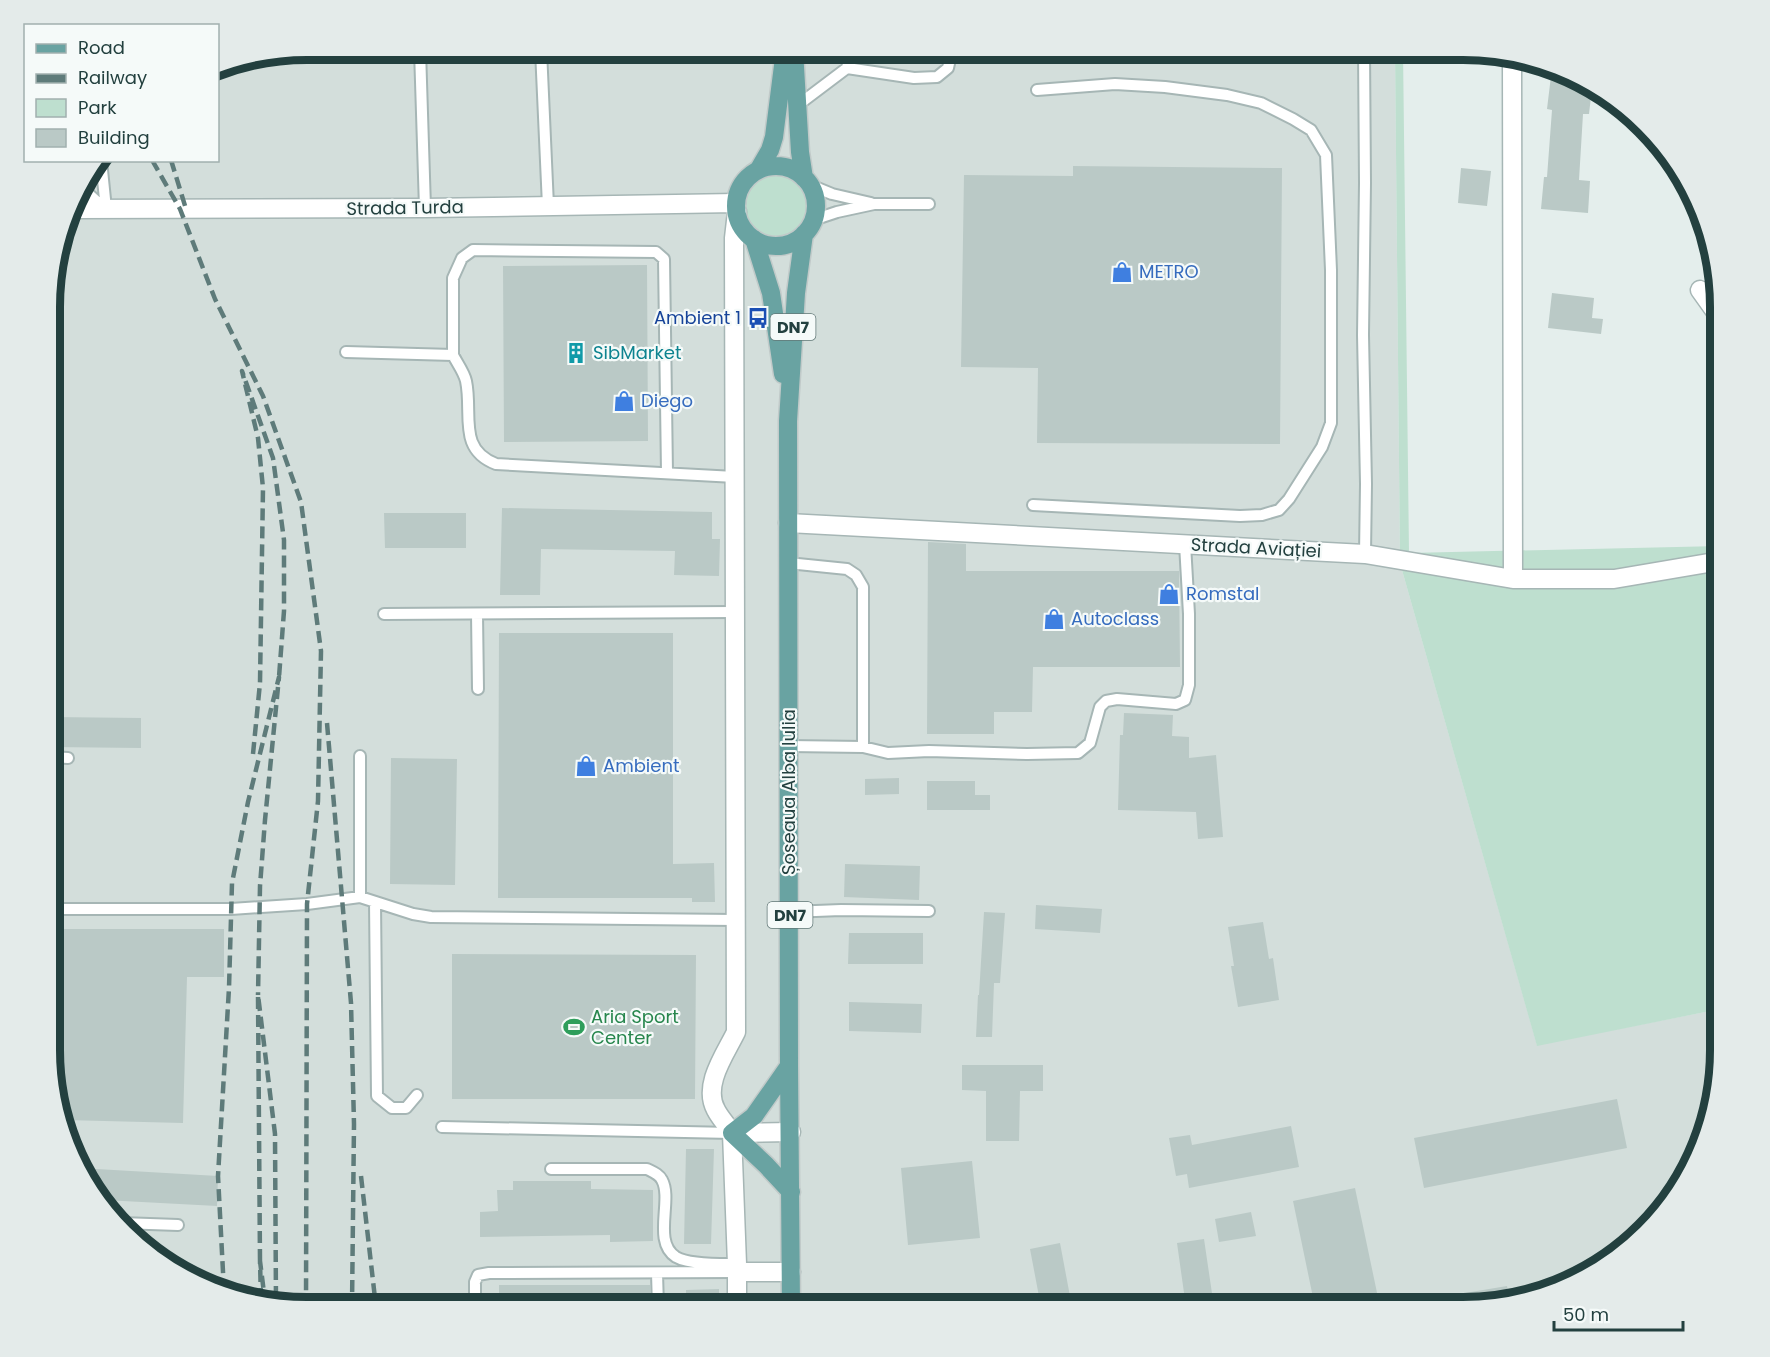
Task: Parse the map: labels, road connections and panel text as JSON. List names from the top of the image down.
{
  "streets": {
    "main road": ["DN7", "Șoseaua Alba Iulia"],
    "street": ["Strada Turda", "Strada Aviației"]
  },
  "crossings": [
    ["Strada Turda", "DN7"],
    ["Strada Turda", "Șoseaua Alba Iulia"],
    ["DN7", "Șoseaua Alba Iulia"],
    ["Strada Aviației", "Șoseaua Alba Iulia"]
  ],
  "places": {
    "shop": [
      "METRO",
      "Diego",
      "Romstal",
      "Autoclass",
      "Ambient"
    ],
    "bus stop": ["Ambient 1"],
    "building": ["SibMarket"],
    "sports": ["Aria Sport Center"]
  },
  "legend": [
    "Road",
    "Railway",
    "Park",
    "Building"
  ],
  "scale_bar": "50 m"
}
